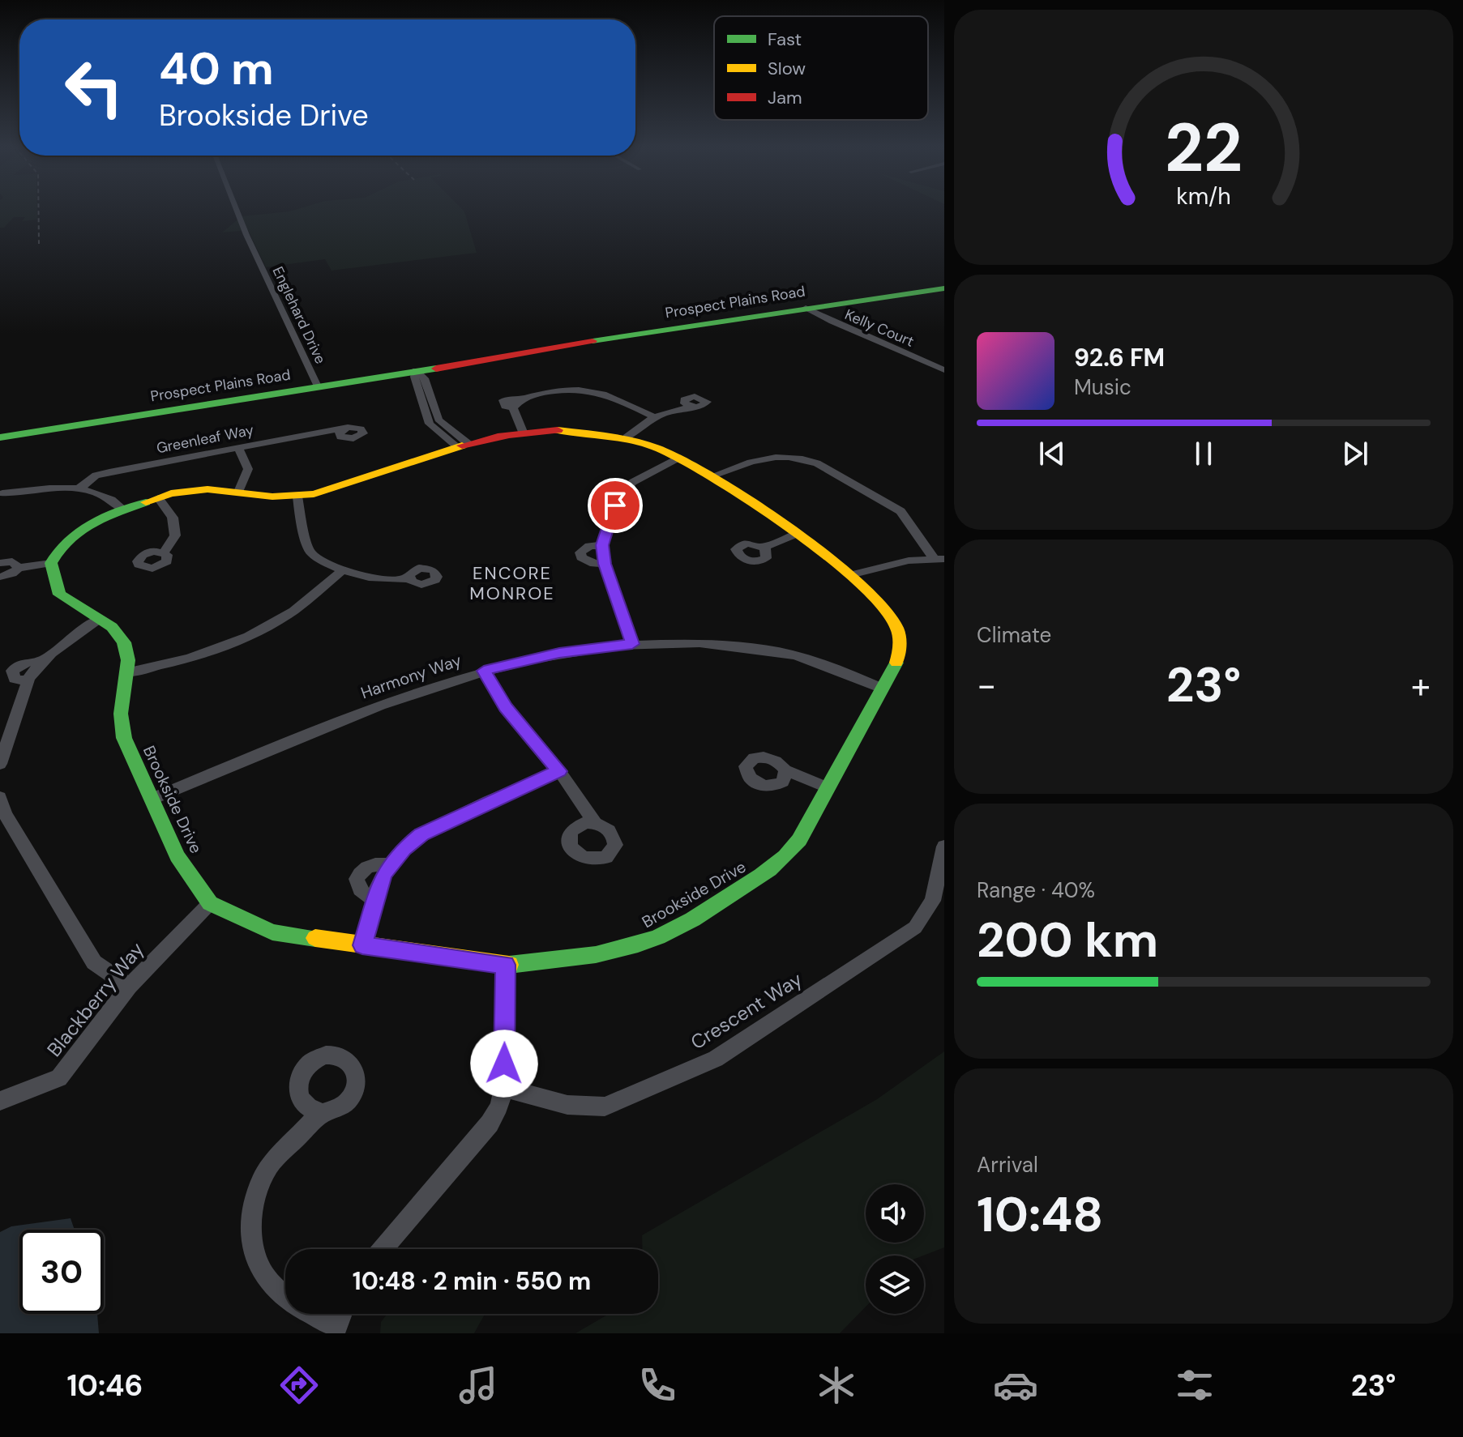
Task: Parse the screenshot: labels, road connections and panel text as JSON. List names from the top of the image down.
{
  "streets": {
    "street": [
      "Prospect Plains Road",
      "Englehard Drive",
      "Kelly Court",
      "Greenleaf Way",
      "Harmony Way",
      "Brookside Drive",
      "Blackberry Way",
      "Crescent Way"
    ]
  },
  "crossings": [
    ["Prospect Plains Road", "Englehard Drive"],
    ["Prospect Plains Road", "Kelly Court"],
    ["Harmony Way", "Brookside Drive"],
    ["Brookside Drive", "Blackberry Way"]
  ],
  "districts": ["ENCORE MONROE"],
  "legend": ["Fast", "Slow", "Jam"],
  "page": {
    "turn": ["40 m", "Brookside Drive"],
    "song": ["92.6 FM", "Music"],
    "tile": [
      "Climate",
      ["Range · 40%", "200 km"],
      ["Arrival", "10:48"]
    ],
    "heat": ["−", "23°", "+"],
    "limit": "30",
    "trip": "10:48 · 2 min · 550 m",
    "tabs": ["10:46", "23°"],
    "gauge": ["22", "km/h"]
  }
}
